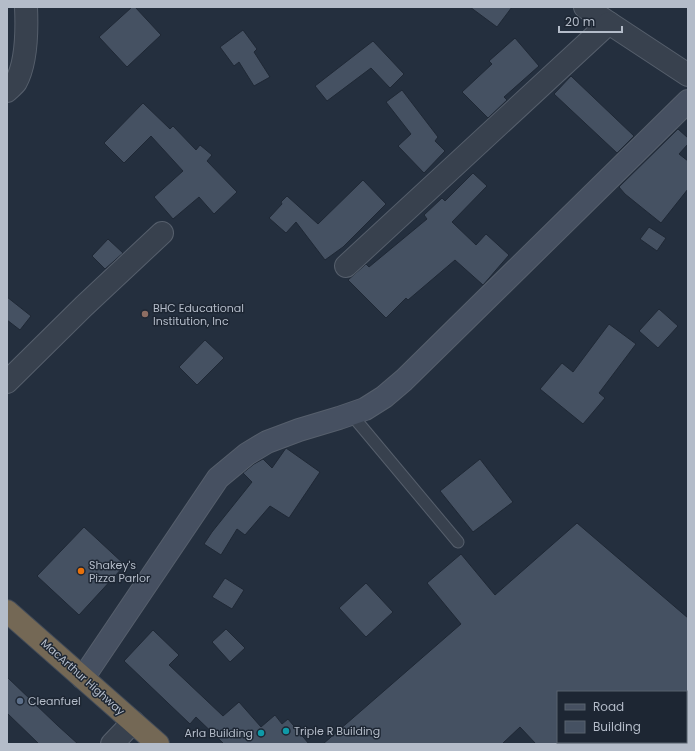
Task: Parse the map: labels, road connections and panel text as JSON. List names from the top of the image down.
{
  "streets": {
    "highway": ["MacArthur Highway"]
  },
  "places": [
    "BHC Educational Institution, Inc",
    "Shakey's Pizza Parlor",
    "Cleanfuel",
    "Triple R Building",
    "Arla Building"
  ],
  "legend": ["Road", "Building"],
  "scale_bar": "20 m"
}
